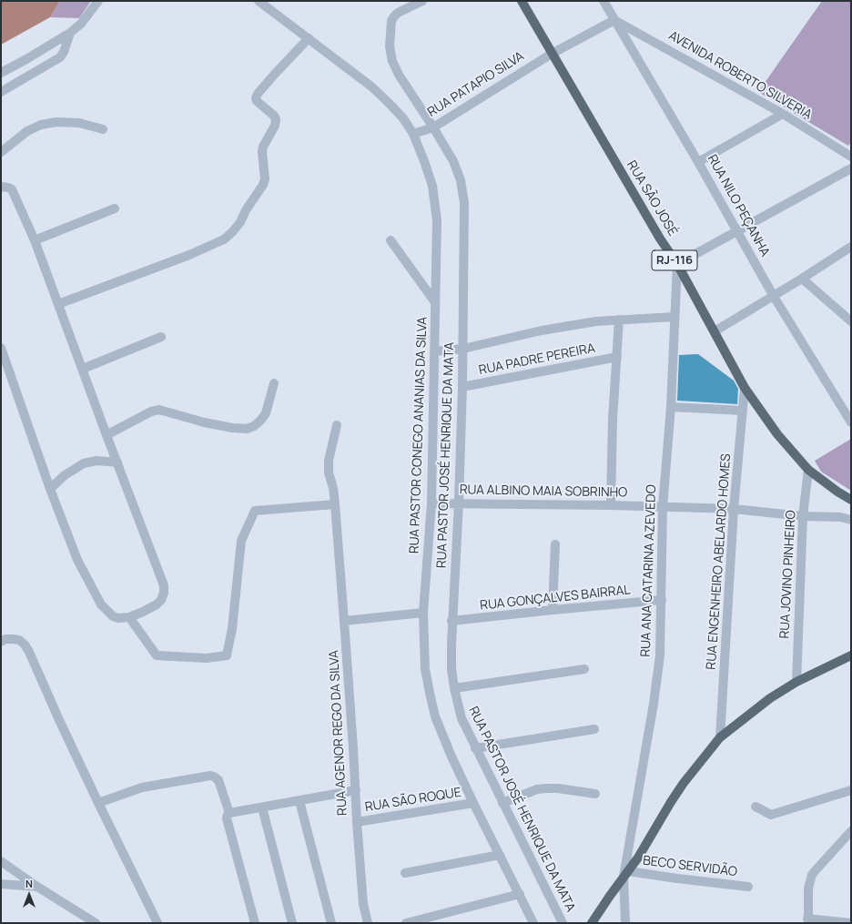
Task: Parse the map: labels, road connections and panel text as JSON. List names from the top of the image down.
{
  "streets": {
    "main road": ["RUA SÃO JOSÉ", "RJ-116"],
    "street": [
      "AVENIDA ROBERTO SILVERIA",
      "RUA PATAPIO SILVA",
      "RUA NILO PEÇANHA",
      "RUA PADRE PEREIRA",
      "RUA PASTOR CONEGO ANANIAS DA SILVA",
      "RUA PASTOR JOSÉ HENRIQUE DA MATA",
      "RUA ALBINO MAIA SOBRINHO",
      "RUA ENGENHEIRO ABELARDO HOMES",
      "RUA ANA CATARINA AZEVEDO",
      "RUA JOVINO PINHEIRO",
      "RUA GONÇALVES BAIRRAL",
      "RUA AGENOR REGO DA SILVA",
      "RUA SÃO ROQUE",
      "BECO SERVIDÃO"
    ]
  },
  "crossings": [
    ["AVENIDA ROBERTO SILVERIA", "RUA PATAPIO SILVA"],
    ["AVENIDA ROBERTO SILVERIA", "RUA NILO PEÇANHA"],
    ["RUA PATAPIO SILVA", "RUA SÃO JOSÉ"],
    ["RUA PATAPIO SILVA", "RUA NILO PEÇANHA"],
    ["RUA PATAPIO SILVA", "RUA PASTOR CONEGO ANANIAS DA SILVA"],
    ["RUA PATAPIO SILVA", "RUA PASTOR JOSÉ HENRIQUE DA MATA"],
    ["RUA SÃO JOSÉ", "RUA ENGENHEIRO ABELARDO HOMES"],
    ["RUA SÃO JOSÉ", "RUA ANA CATARINA AZEVEDO"],
    ["RUA SÃO JOSÉ", "RUA JOVINO PINHEIRO"],
    ["RUA PADRE PEREIRA", "RUA PASTOR JOSÉ HENRIQUE DA MATA"],
    ["RUA PASTOR CONEGO ANANIAS DA SILVA", "RUA ALBINO MAIA SOBRINHO"],
    ["RUA PASTOR CONEGO ANANIAS DA SILVA", "RUA SÃO ROQUE"],
    ["RUA PASTOR JOSÉ HENRIQUE DA MATA", "RUA ALBINO MAIA SOBRINHO"],
    ["RUA PASTOR JOSÉ HENRIQUE DA MATA", "RUA GONÇALVES BAIRRAL"],
    ["RUA ALBINO MAIA SOBRINHO", "RUA ENGENHEIRO ABELARDO HOMES"],
    ["RUA ALBINO MAIA SOBRINHO", "RUA ANA CATARINA AZEVEDO"],
    ["RUA ALBINO MAIA SOBRINHO", "RUA JOVINO PINHEIRO"],
    ["RUA ANA CATARINA AZEVEDO", "RUA GONÇALVES BAIRRAL"],
    ["RUA ANA CATARINA AZEVEDO", "BECO SERVIDÃO"],
    ["RUA AGENOR REGO DA SILVA", "RUA SÃO ROQUE"]
  ],
  "north": "top"
}
